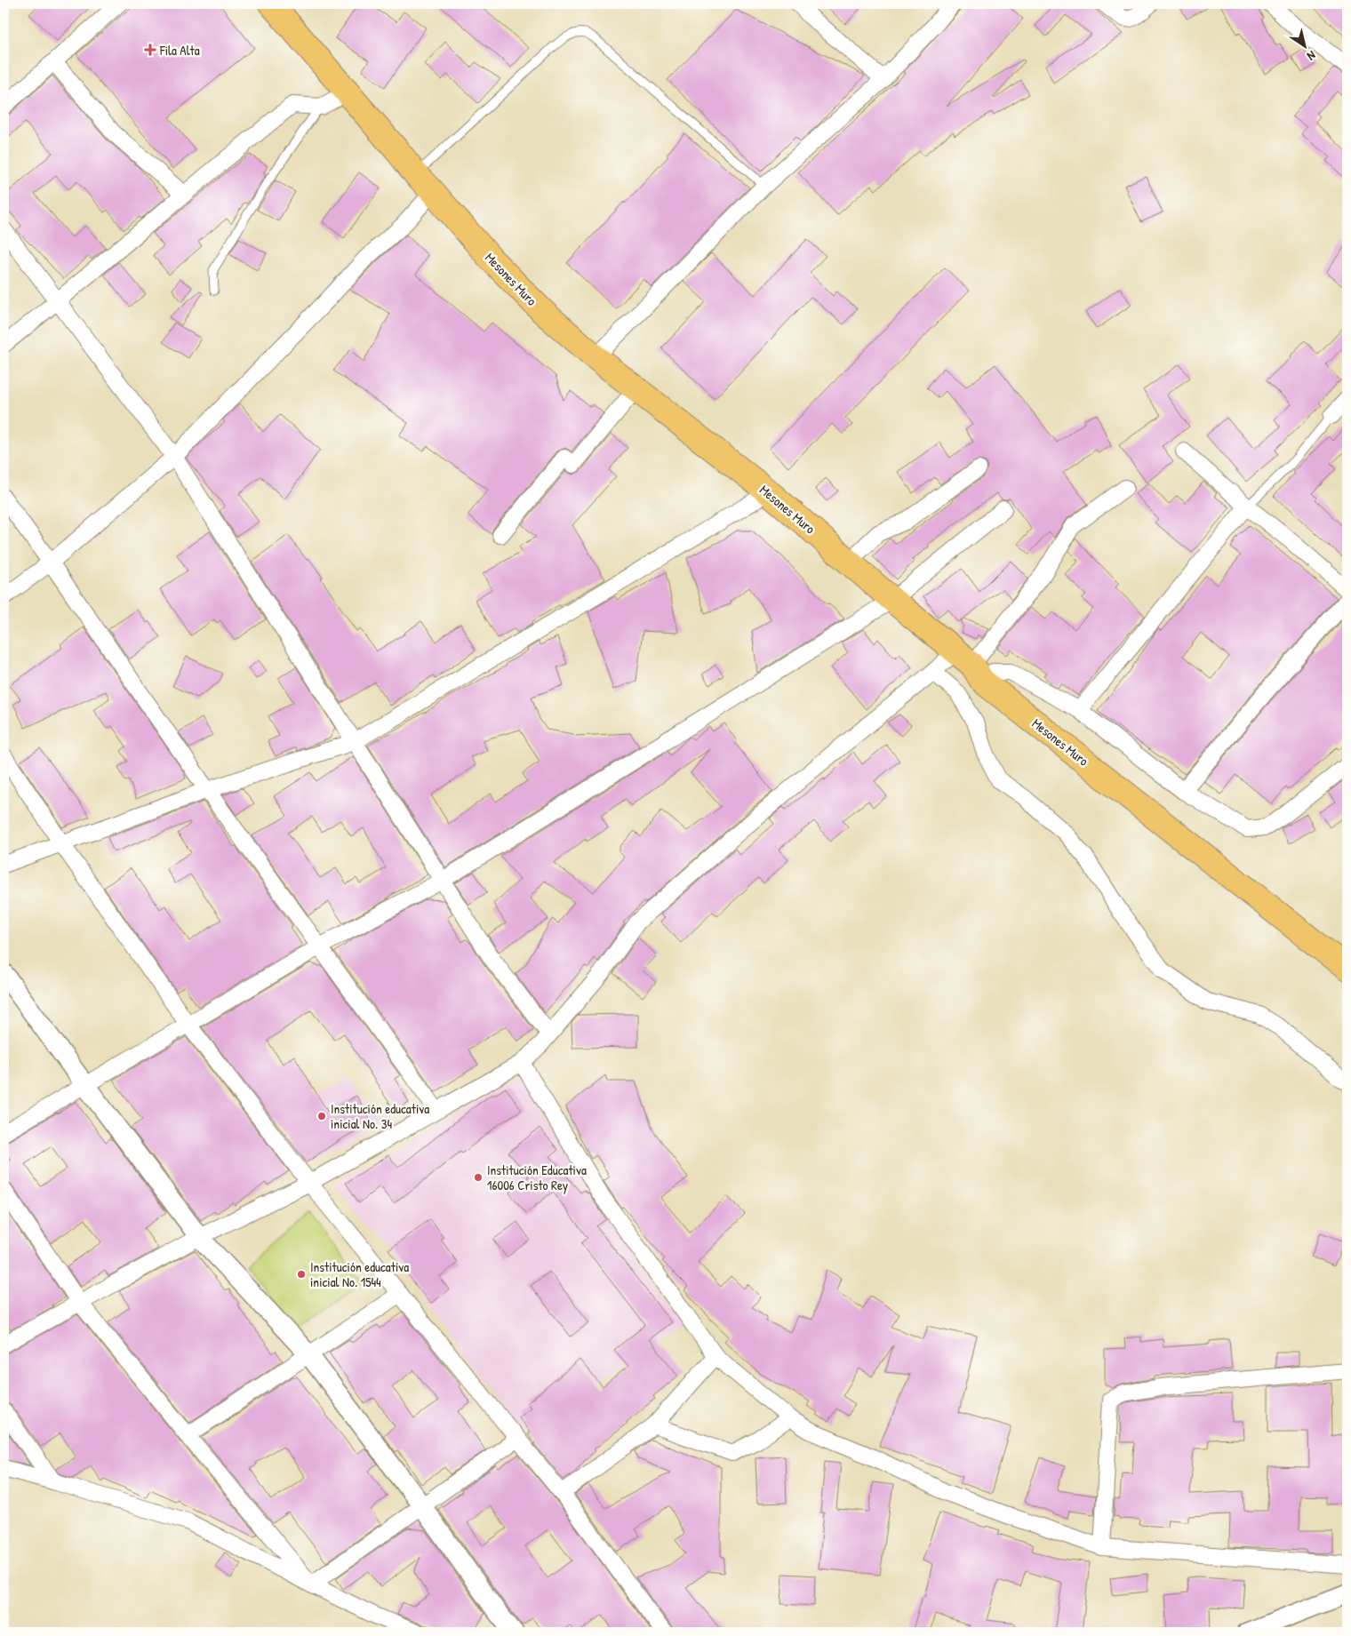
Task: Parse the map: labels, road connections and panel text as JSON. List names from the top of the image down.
{
  "streets": {
    "highway": ["Mesones Muro"]
  },
  "places": {
    "health": ["Fila Alta"],
    "other": ["Institución educativa inicial No. 34", "Institución Educativa 16006 Cristo Rey", "Institución educativa inicial No. 1544"]
  },
  "north": "bottom right"
}
